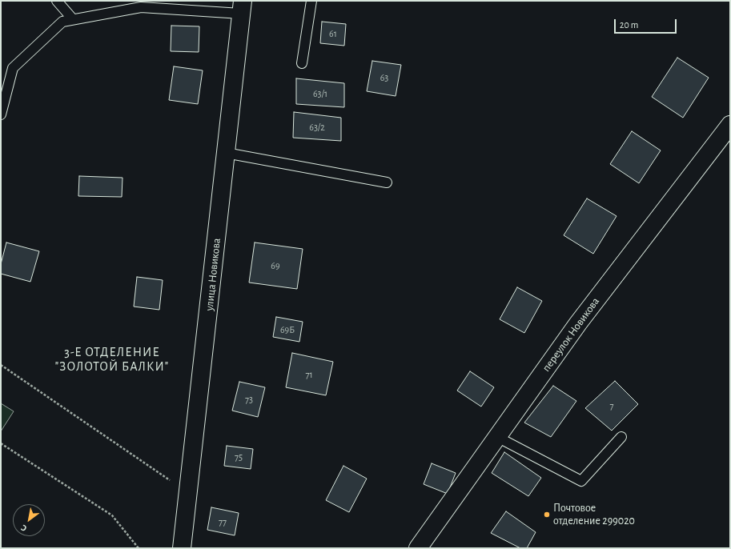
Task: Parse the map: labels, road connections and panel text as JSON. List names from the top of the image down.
{
  "streets": {
    "main road": ["улица Новикова", "переулок Новикова"]
  },
  "districts": ["3-Е ОТДЕЛЕНИЕ \"ЗОЛОТОЙ БАЛКИ\""],
  "places": ["Почтовое отделение 299020"],
  "house_numbers": [
    "61",
    "63",
    "63/1",
    "63/2",
    "69",
    "69Б",
    "71",
    "73",
    "7",
    "75",
    "77"
  ],
  "scale_bar": "20 m",
  "north": "bottom left"
}
